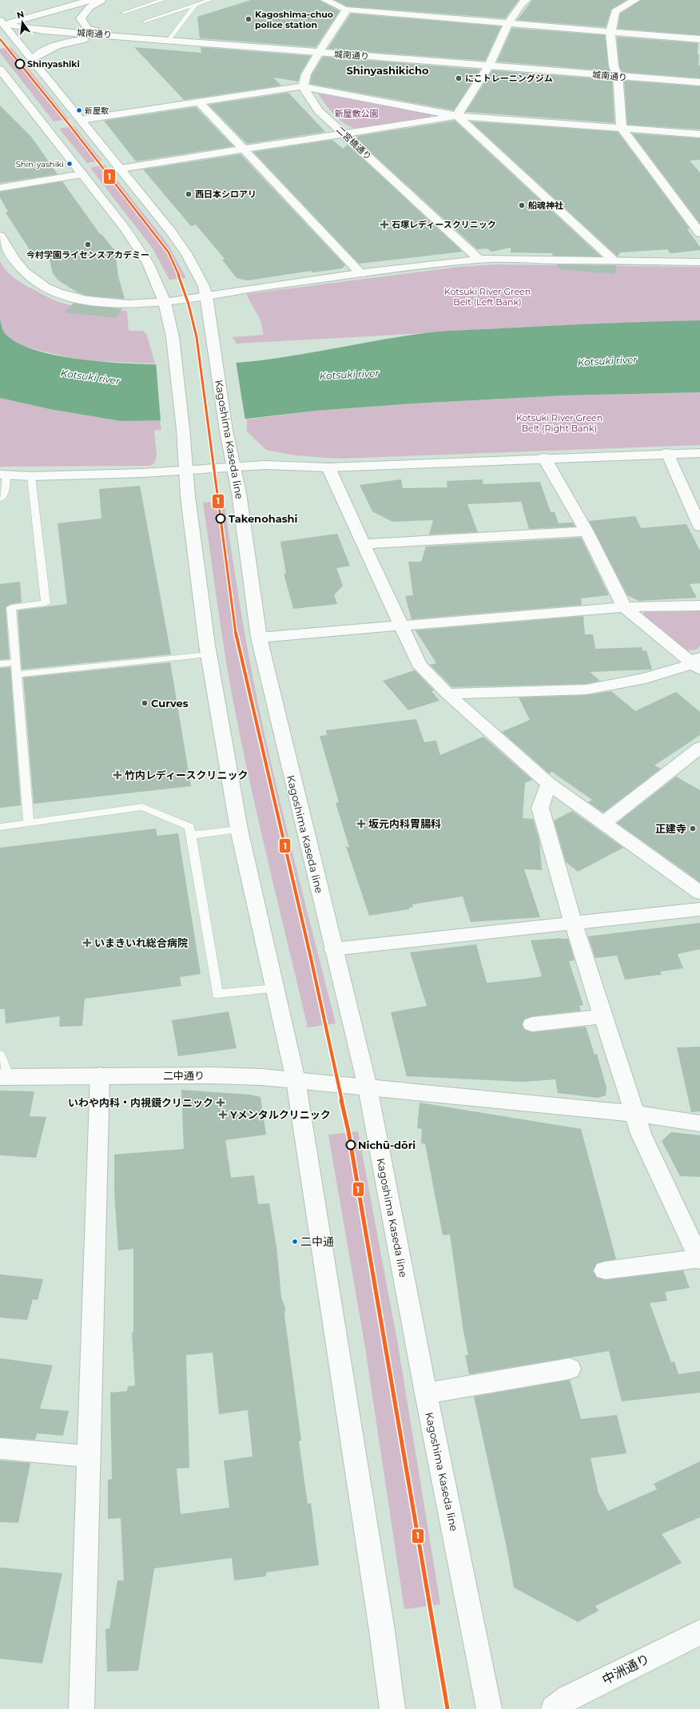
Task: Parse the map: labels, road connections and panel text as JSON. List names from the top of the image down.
{
  "streets": {
    "street": [
      "城南通り",
      "二宮橋通り",
      "Kagoshima Kaseda line",
      "二中通り",
      "中洲通り"
    ]
  },
  "crossings": [
    ["城南通り", "Kagoshima Kaseda line"],
    ["Kagoshima Kaseda line", "二中通り"]
  ],
  "districts": ["Shinyashikicho"],
  "water": ["Kotsuki river"],
  "parks": ["新屋敷公園", "Kotsuki River Green Belt (Left Bank)", "Kotsuki River Green Belt (Right Bank)"],
  "places": {
    "other": [
      "Kagoshima-chuo police station",
      "Shinyashiki",
      "にこトレーニングジム",
      "新屋敷",
      "Shin-yashiki",
      "西日本シロアリ",
      "船魂神社",
      "今村学園ライセンスアカデミー",
      "Takenohashi",
      "Curves",
      "正建寺",
      "Nichū-dōri",
      "二中通"
    ],
    "health": [
      "石塚レディースクリニック",
      "竹内レディースクリニック",
      "坂元内科胃腸科",
      "いまきいれ総合病院",
      "いわや内科・内視鏡クリニック",
      "Yメンタルクリニック"
    ]
  },
  "lines": ["transit line 1"],
  "north": "top"
}
